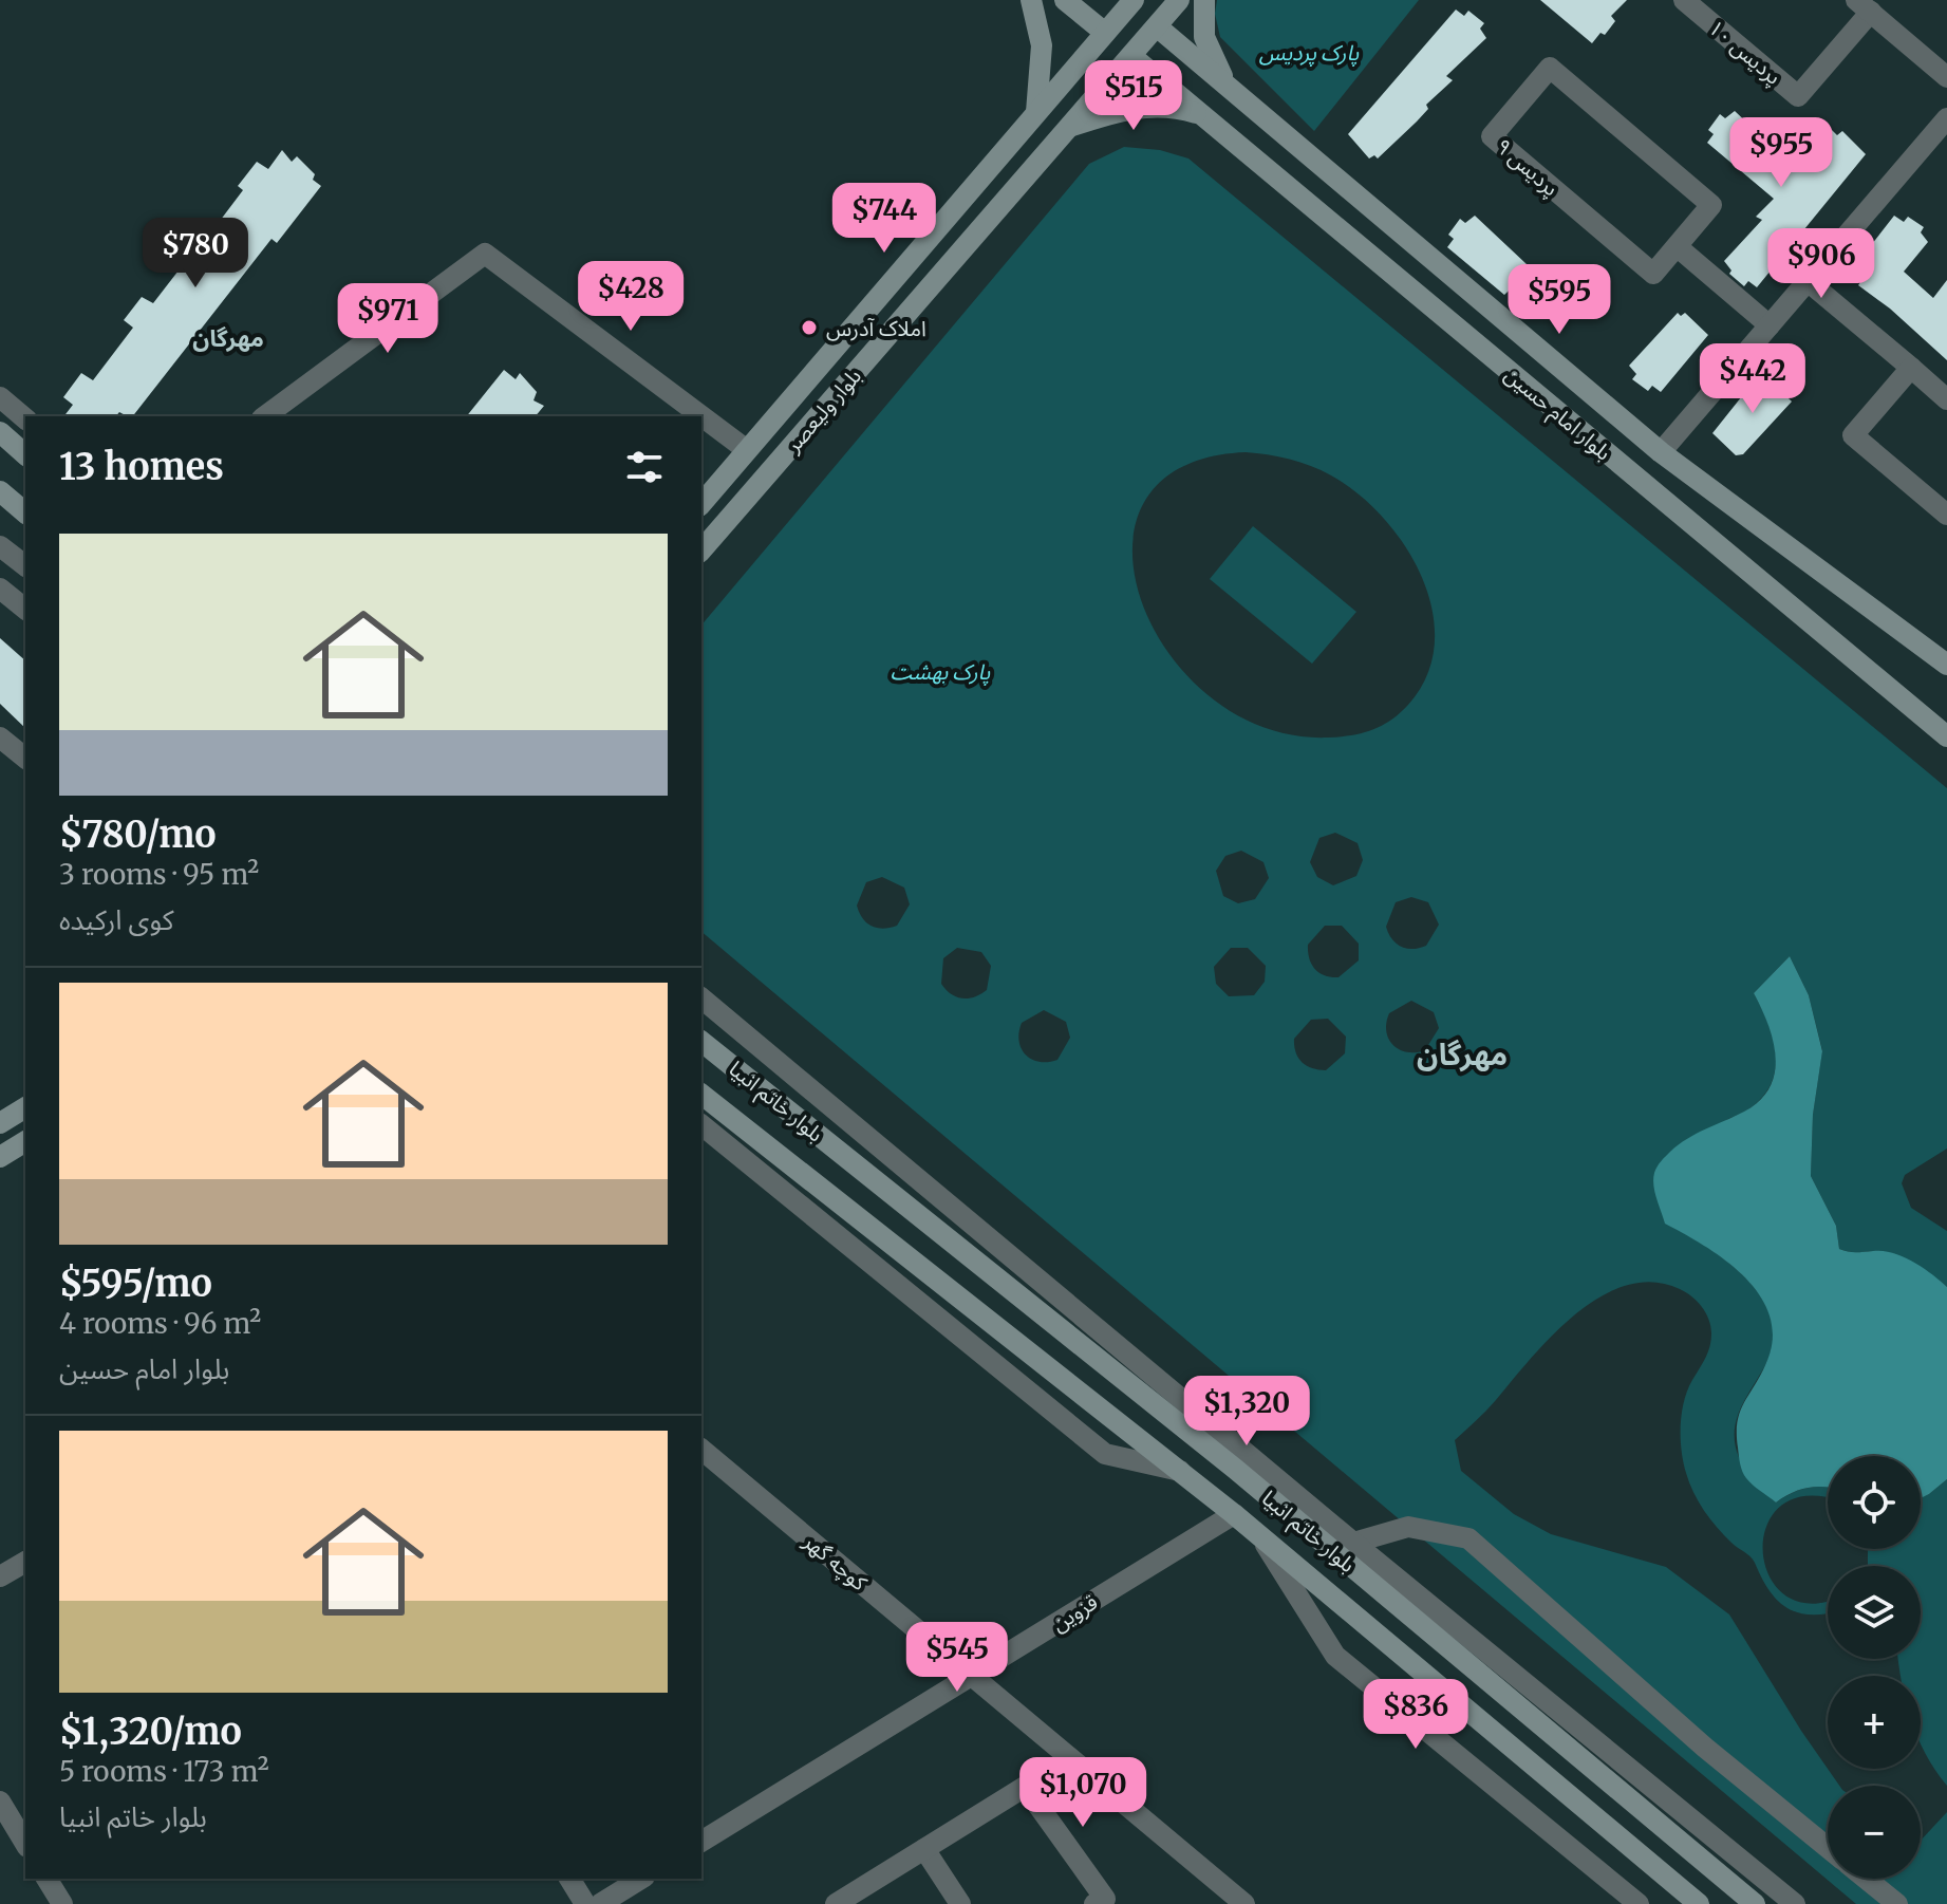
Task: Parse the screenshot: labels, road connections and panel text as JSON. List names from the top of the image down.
{
  "streets": {
    "main road": ["بلوار ولیعصر", "بلوار امام حسین", "بلوار خاتم انبیا"],
    "street": [
      "پردیس ۱۰",
      "پردیس ۹",
      "کوچه گهر",
      "قزوین"
    ]
  },
  "crossings": [
    ["بلوار ولیعصر", "بلوار امام حسین"],
    ["بلوار خاتم انبیا", "قزوین"],
    ["کوچه گهر", "قزوین"]
  ],
  "districts": ["مهرگان", "مهرگان"],
  "parks": ["پارک پردیس", "پارک بهشت"],
  "places": ["املاک آدرس"],
  "page": {
    "price": [
      "$515",
      "$955",
      "$744",
      "$780",
      "$906",
      "$428",
      "$595",
      "$971",
      "$442",
      "$1,320",
      "$545",
      "$836",
      "$1,070"
    ],
    "heading": "13 homes",
    "list": [
      {
        "name": "$780/mo",
        "note": "3 rooms · 95 m² · کوی ارکیده"
      },
      {
        "name": "$595/mo",
        "note": "4 rooms · 96 m² · بلوار امام حسین"
      },
      {
        "name": "$1,320/mo",
        "note": "5 rooms · 173 m² · بلوار خاتم انبیا"
      }
    ],
    "map_buttons": ["+", "−"]
  }
}
